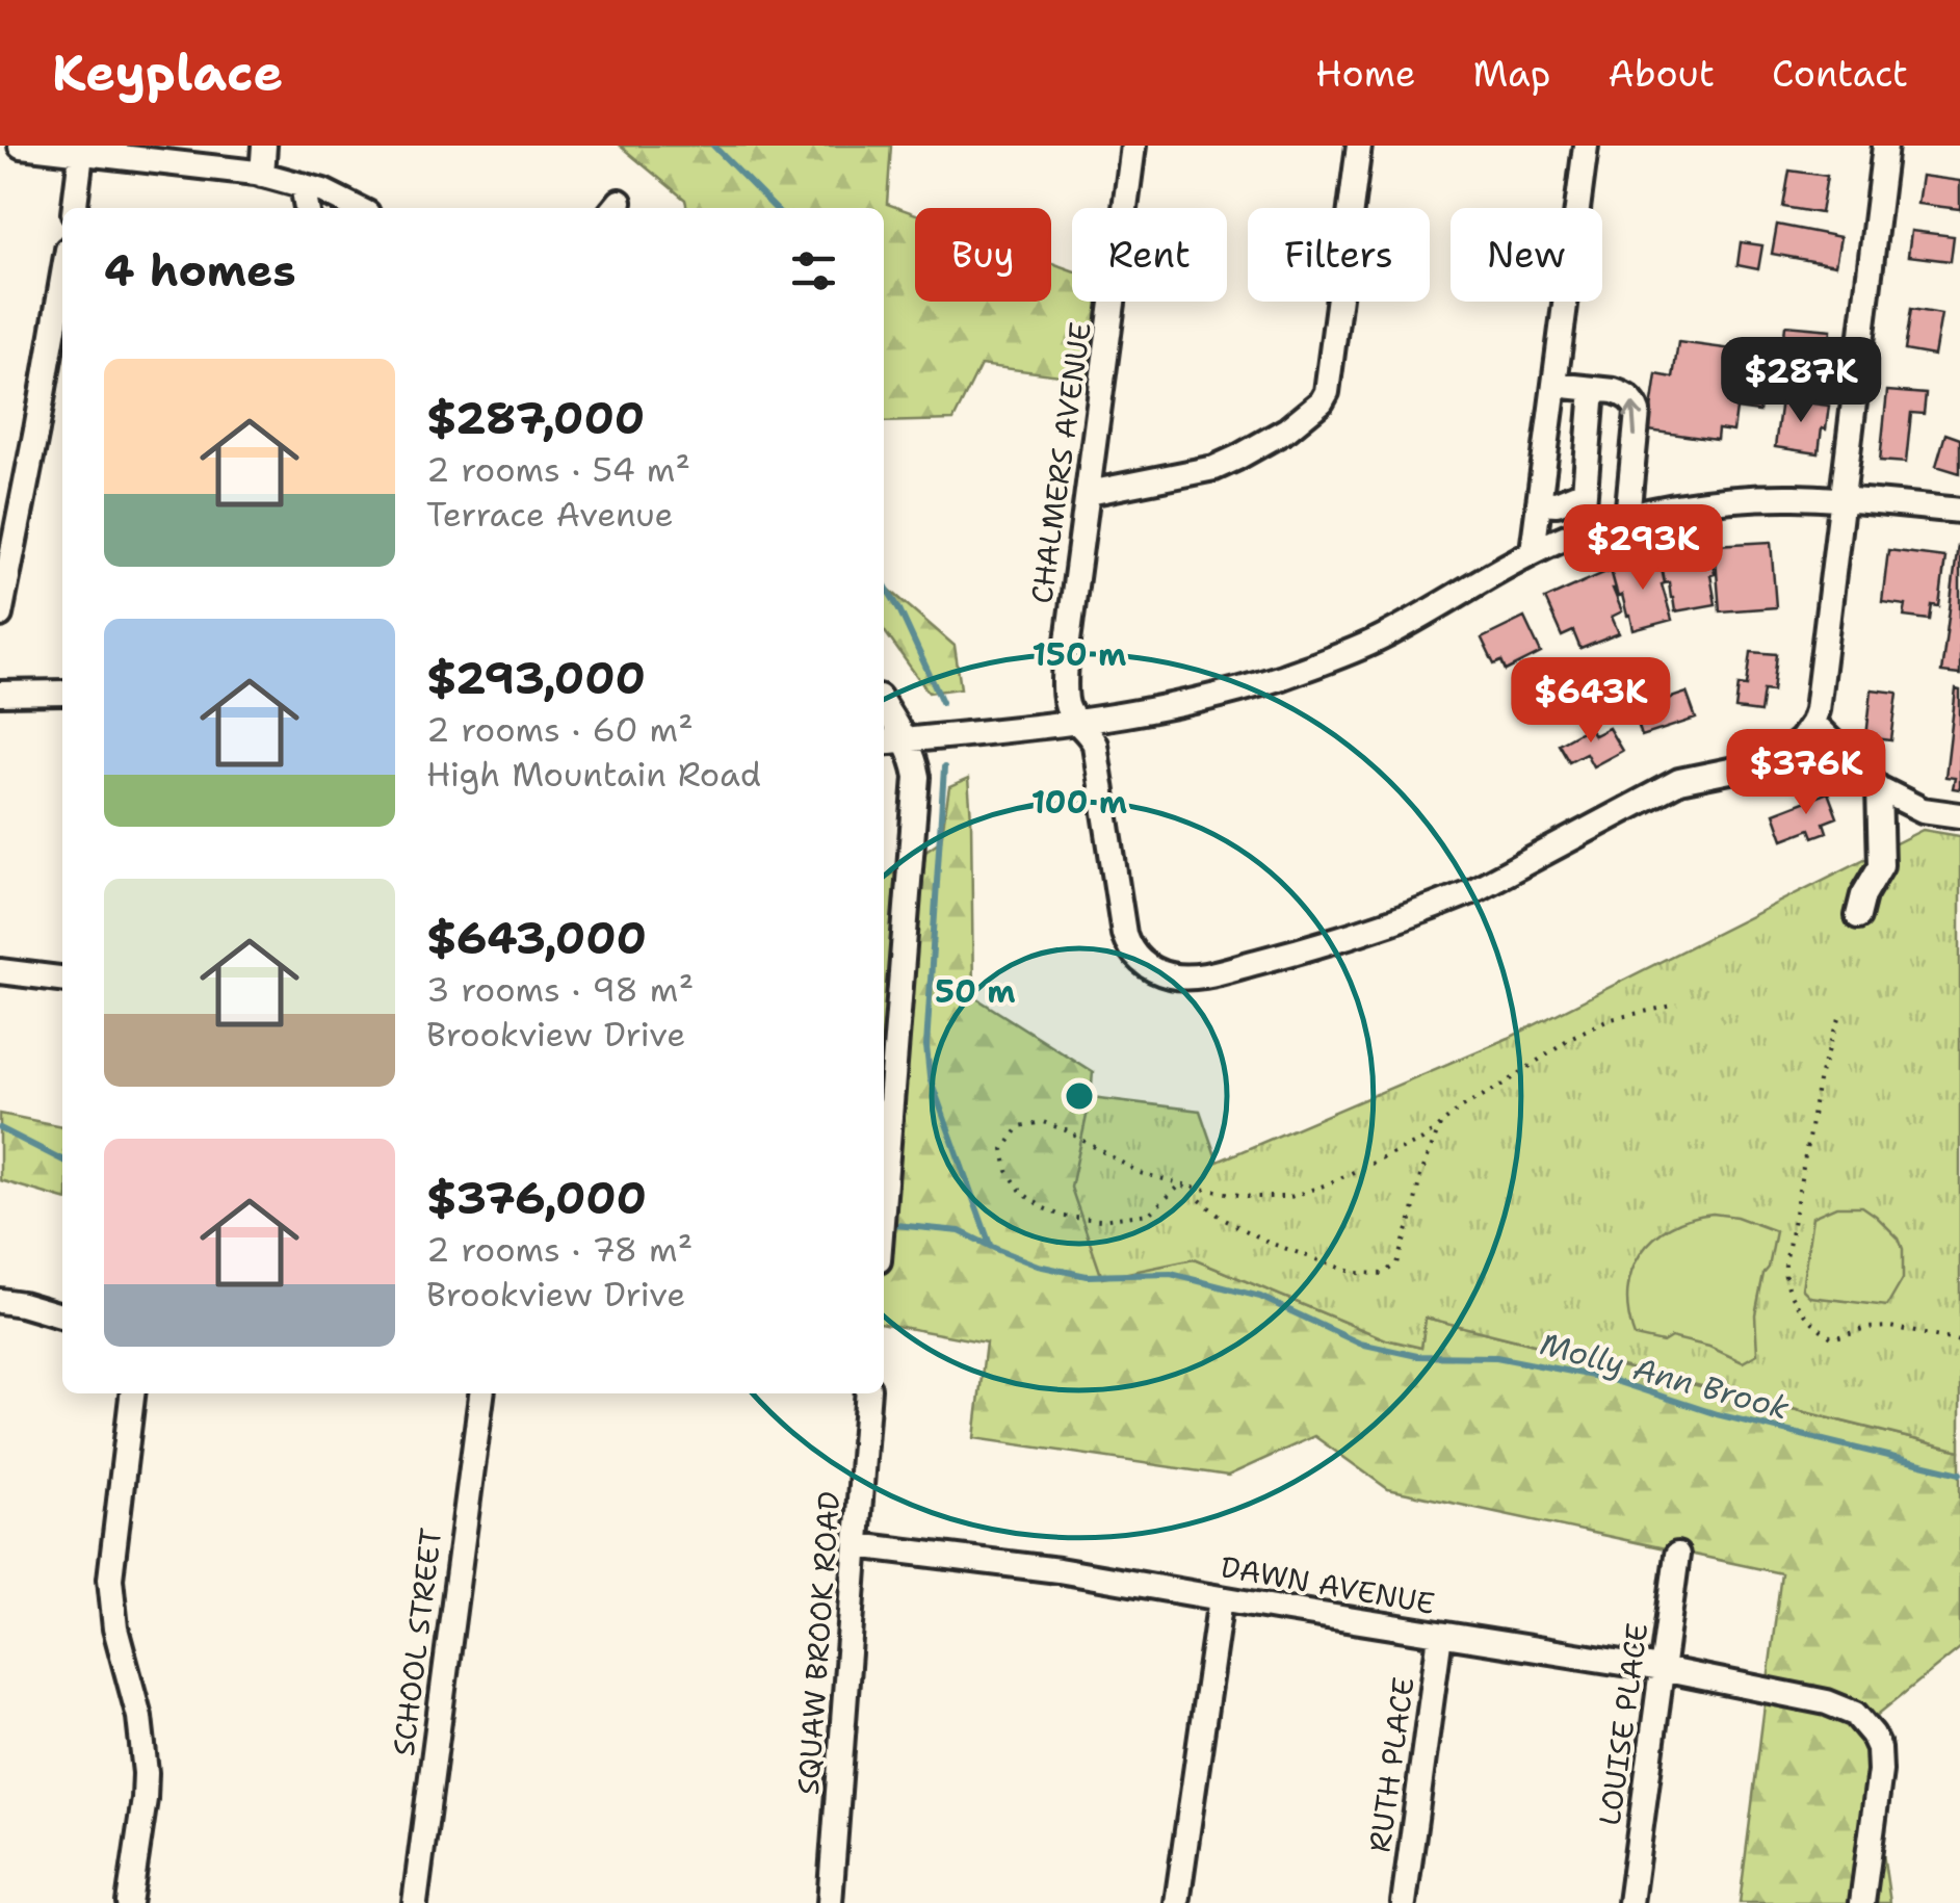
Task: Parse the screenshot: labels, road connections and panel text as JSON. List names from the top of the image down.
{
  "streets": {
    "street": [
      "CHALMERS AVENUE",
      "DAWN AVENUE",
      "SCHOOL STREET",
      "SQUAW BROOK ROAD",
      "LOUISE PLACE",
      "RUTH PLACE"
    ]
  },
  "crossings": [
    ["DAWN AVENUE", "SQUAW BROOK ROAD"],
    ["DAWN AVENUE", "LOUISE PLACE"],
    ["DAWN AVENUE", "RUTH PLACE"]
  ],
  "water": ["Molly Ann Brook"],
  "page": {
    "header": "Keyplace",
    "nav": [
      "Home",
      "Map",
      "About",
      "Contact"
    ],
    "chip": [
      "Buy",
      "Rent",
      "Filters",
      "New"
    ],
    "heading": "4 homes",
    "list": [
      {
        "name": "$287,000",
        "note": "2 rooms · 54 m² · Terrace Avenue"
      },
      {
        "name": "$293,000",
        "note": "2 rooms · 60 m² · High Mountain Road"
      },
      {
        "name": "$643,000",
        "note": "3 rooms · 98 m² · Brookview Drive"
      },
      {
        "name": "$376,000",
        "note": "2 rooms · 78 m² · Brookview Drive"
      }
    ],
    "price": [
      "$287K",
      "$293K",
      "$643K",
      "$376K"
    ]
  },
  "rings": ["150 m", "100 m", "50 m"]
}
